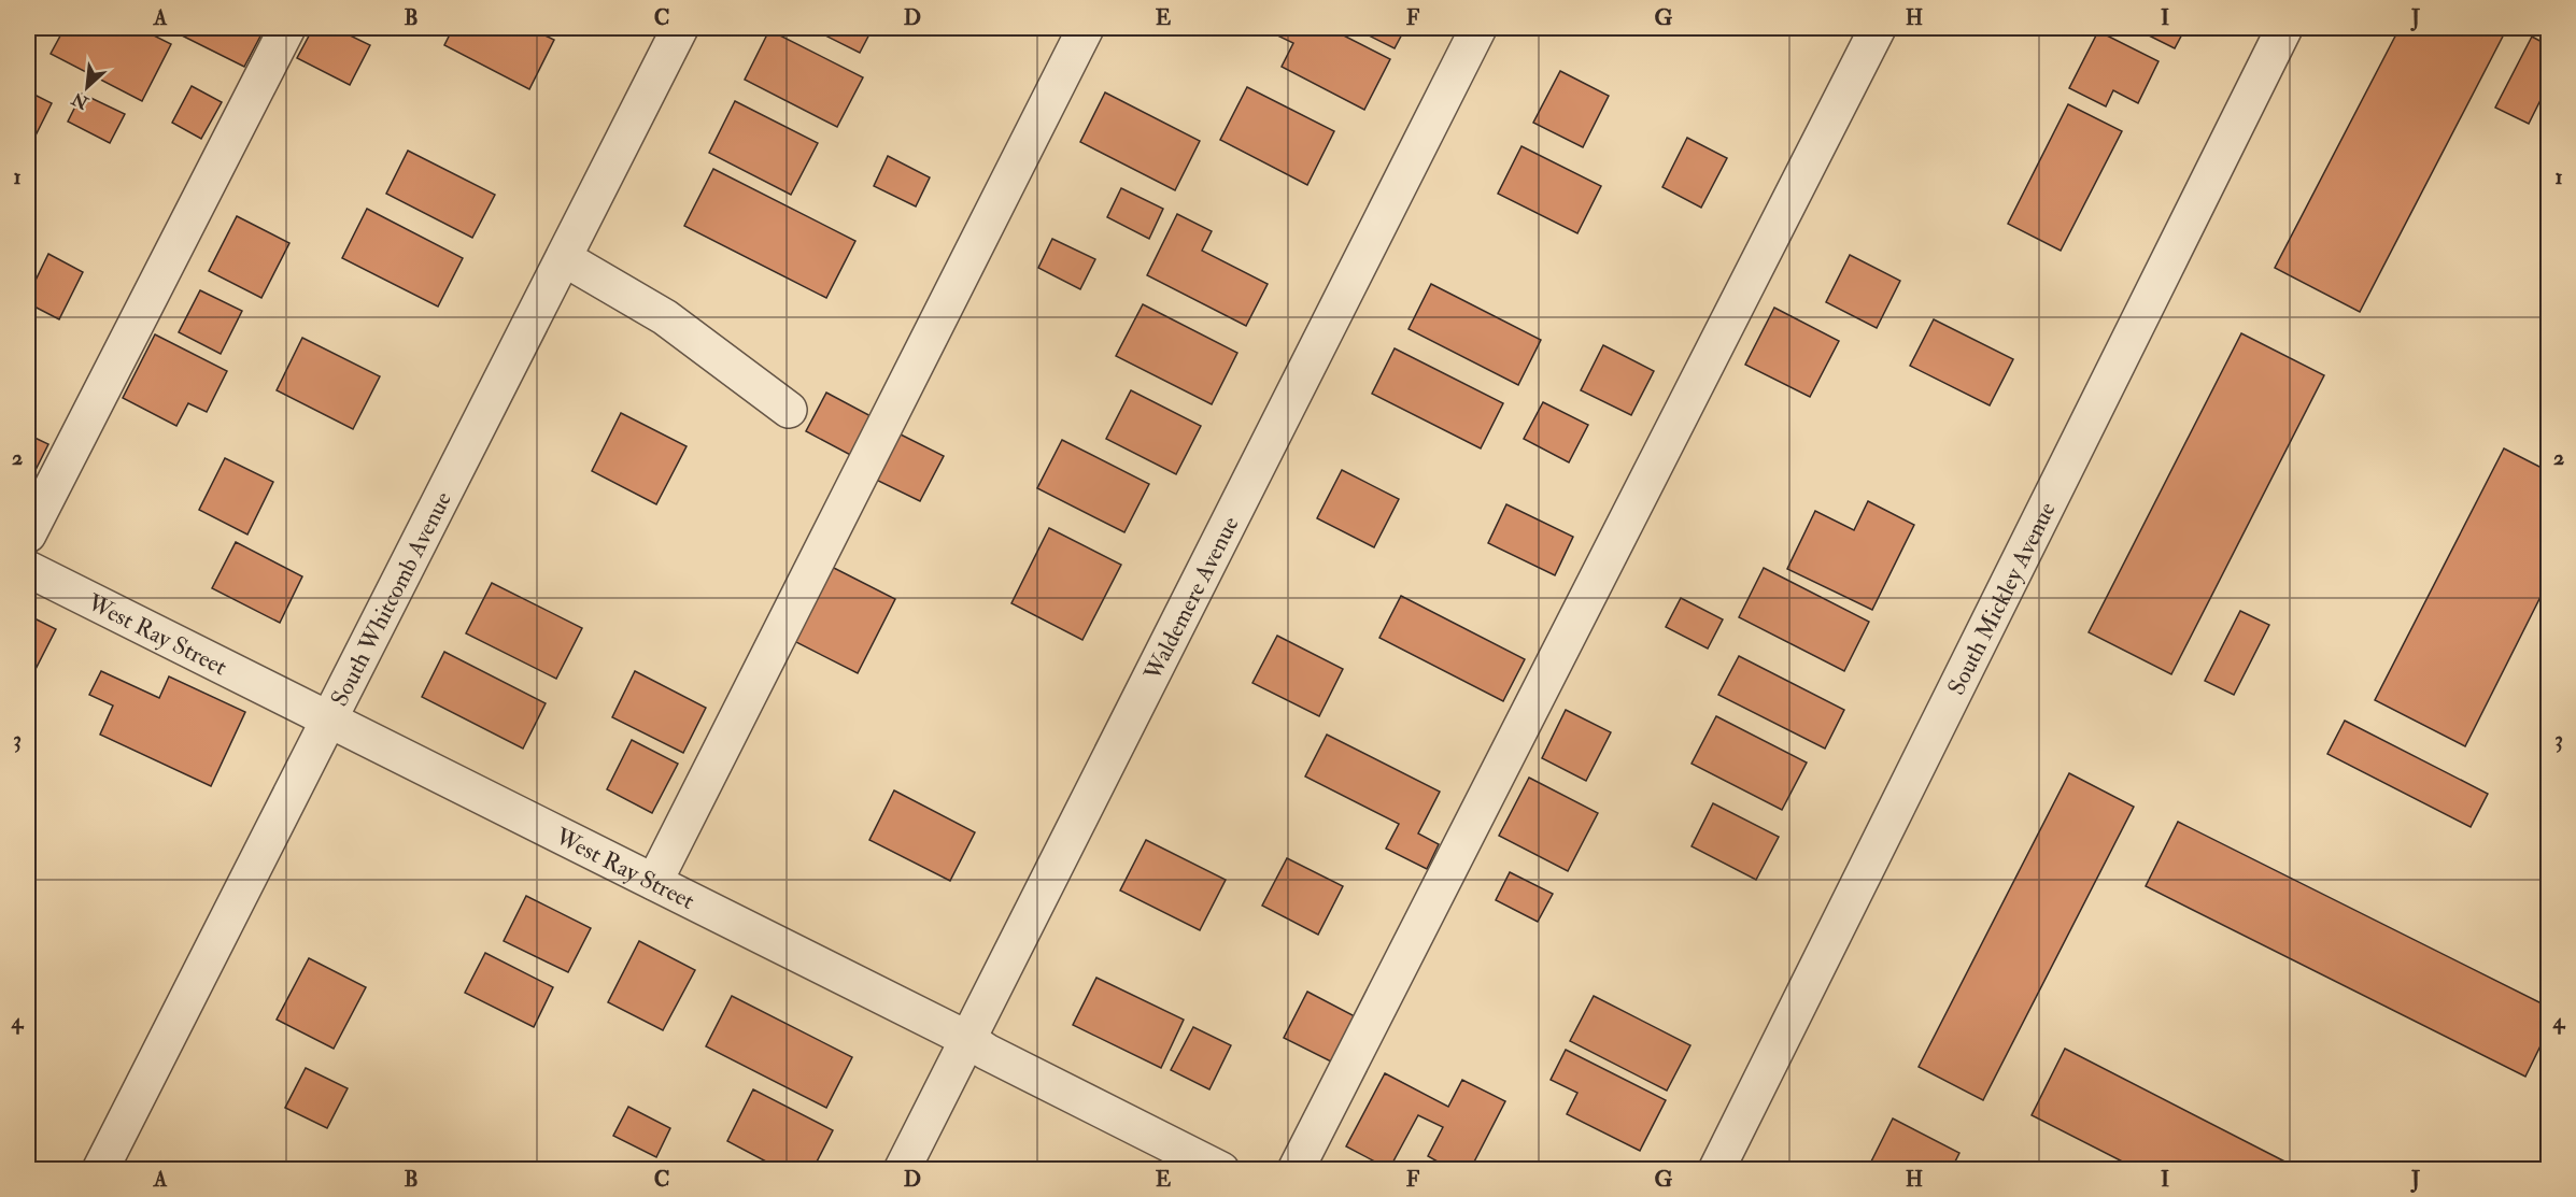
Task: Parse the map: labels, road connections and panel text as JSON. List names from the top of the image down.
{
  "streets": {
    "street": [
      "South Whitcomb Avenue",
      "South Mickley Avenue",
      "Waldemere Avenue",
      "West Ray Street"
    ]
  },
  "crossings": [
    ["South Whitcomb Avenue", "West Ray Street"],
    ["Waldemere Avenue", "West Ray Street"]
  ],
  "north": "bottom left",
  "grid": {
    "columns": [
      "A",
      "B",
      "C",
      "D",
      "E",
      "F",
      "G",
      "H",
      "I",
      "J"
    ],
    "rows": [
      "1",
      "2",
      "3",
      "4"
    ]
  }
}
